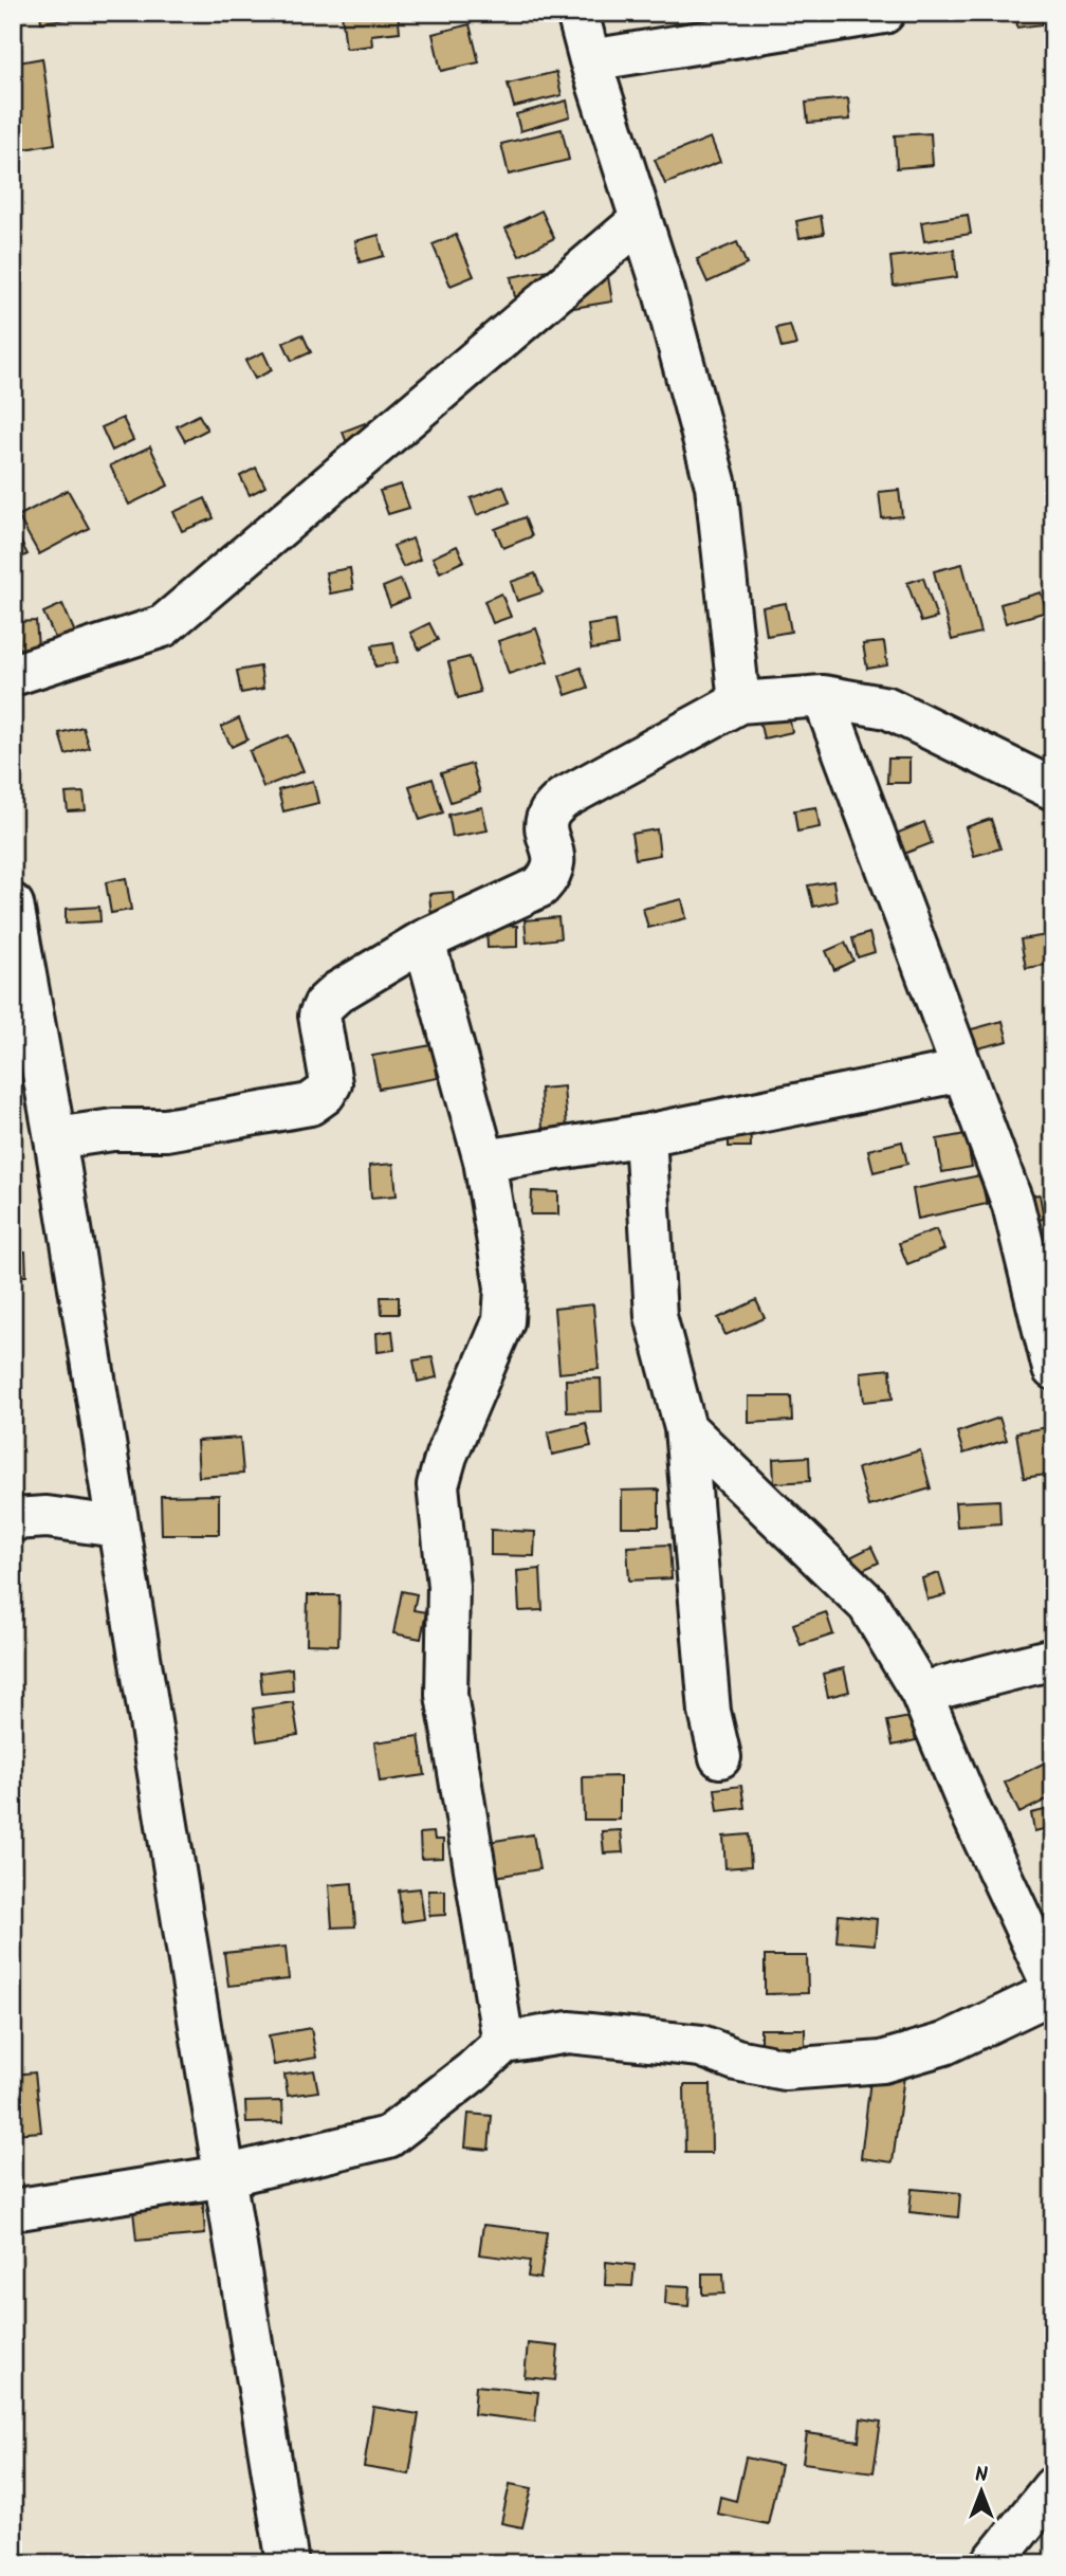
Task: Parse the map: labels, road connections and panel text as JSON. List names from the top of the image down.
{
  "north": "top"
}
